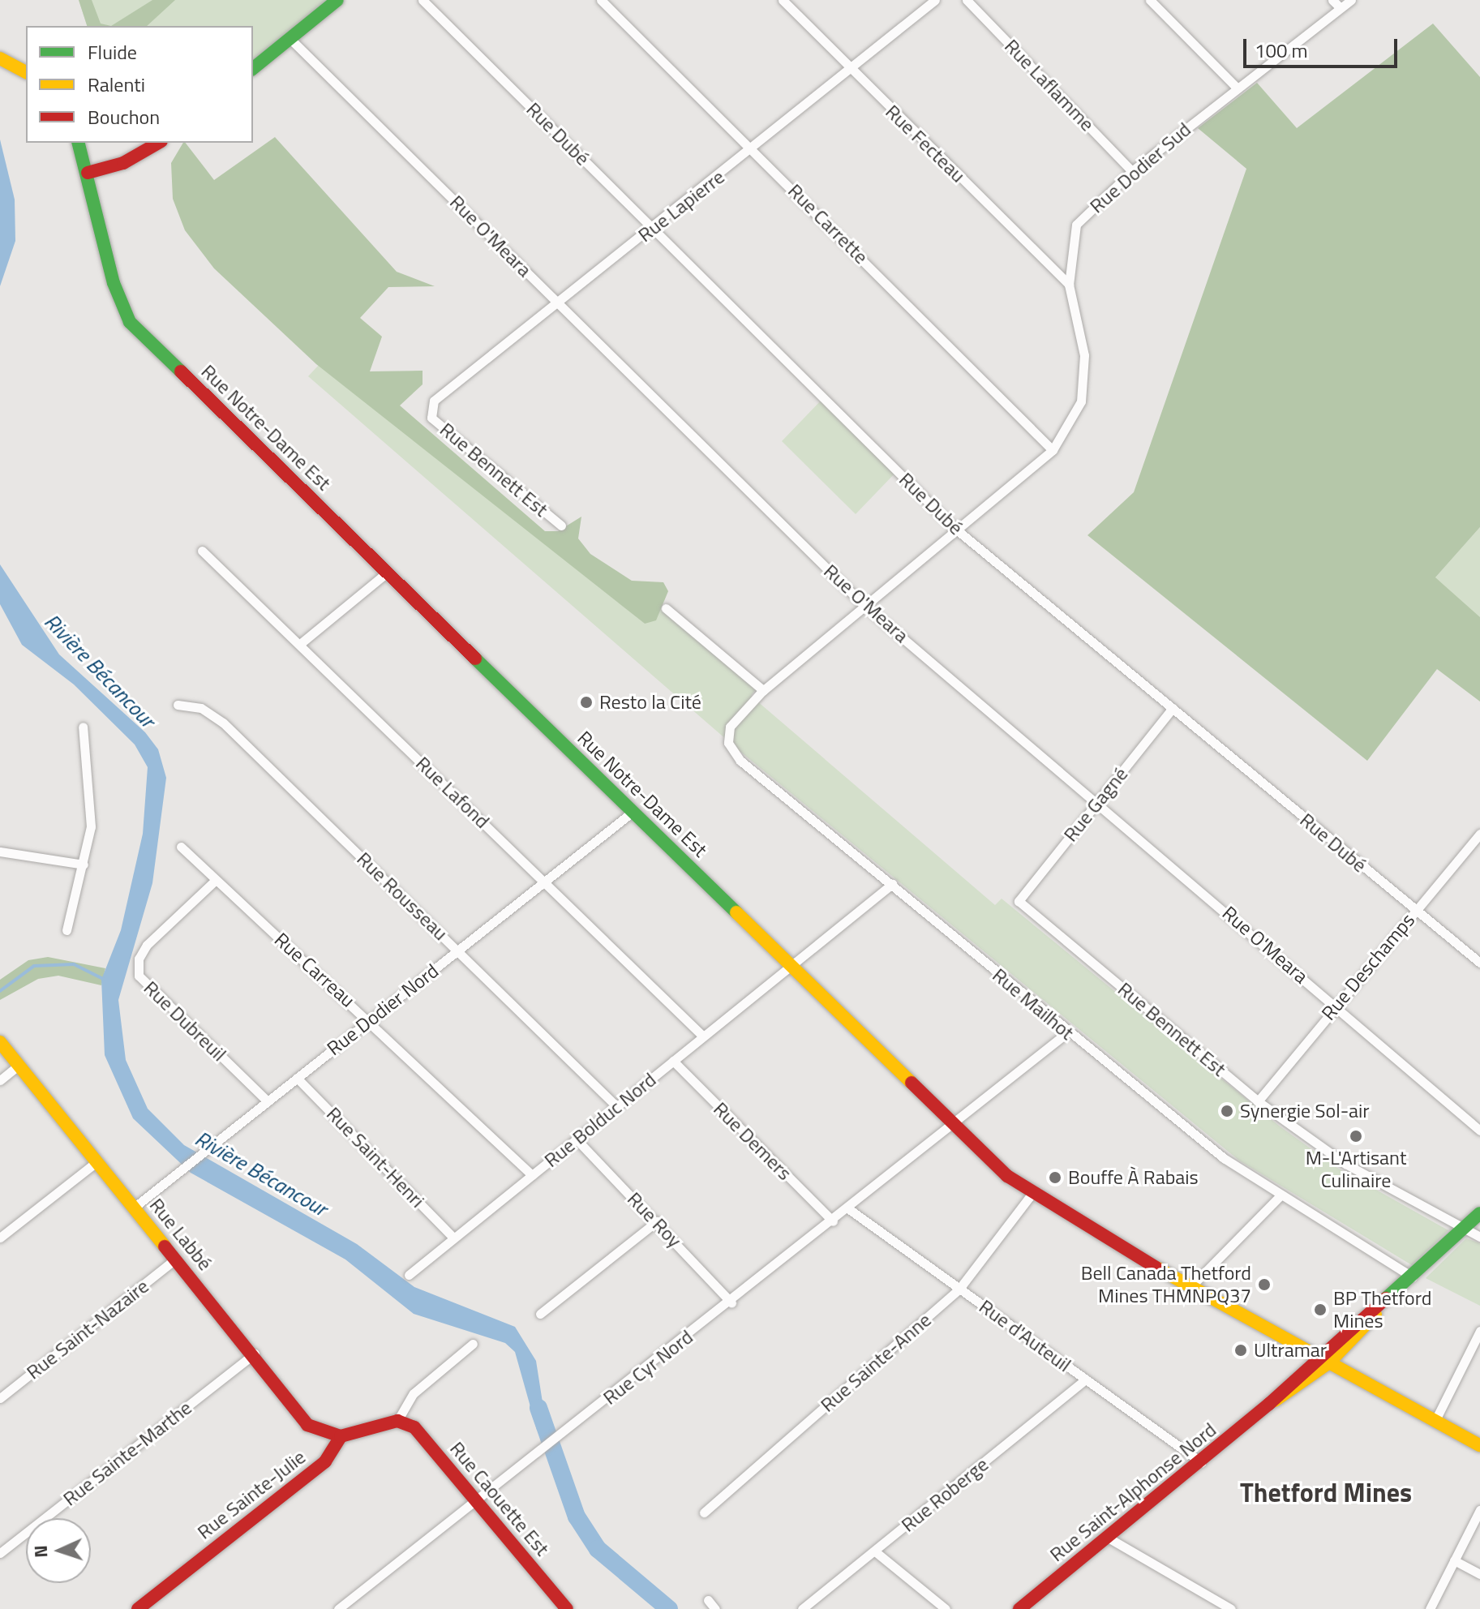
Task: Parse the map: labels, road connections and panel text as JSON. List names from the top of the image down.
{
  "streets": {
    "street": [
      "Rue Laflamme",
      "Rue Dubé",
      "Rue Fecteau",
      "Rue Dodier Sud",
      "Rue Lapierre",
      "Rue Carrette",
      "Rue O'Meara",
      "Rue Notre-Dame Est",
      "Rue Bennett Est",
      "Rue Lafond",
      "Rue Gagné",
      "Rue Rousseau",
      "Rue Deschamps",
      "Rue Carreau",
      "Rue Mailhot",
      "Rue Dodier Nord",
      "Rue Dubreuil",
      "Rue Bolduc Nord",
      "Rue Demers",
      "Rue Saint-Henri",
      "Rue Roy",
      "Rue Labbé",
      "Rue Saint-Nazaire",
      "Rue d'Auteuil",
      "Rue Sainte-Anne",
      "Rue Cyr Nord",
      "Rue Sainte-Marthe",
      "Rue Saint-Alphonse Nord",
      "Rue Sainte-Julie",
      "Rue Roberge",
      "Rue Caouette Est"
    ]
  },
  "crossings": [
    ["Rue Laflamme", "Rue Dodier Sud"],
    ["Rue Dubé", "Rue Dodier Sud"],
    ["Rue Dubé", "Rue Lapierre"],
    ["Rue Dubé", "Rue Gagné"],
    ["Rue Dubé", "Rue Deschamps"],
    ["Rue Fecteau", "Rue Dodier Sud"],
    ["Rue Fecteau", "Rue Lapierre"],
    ["Rue Dodier Sud", "Rue Carrette"],
    ["Rue Dodier Sud", "Rue O'Meara"],
    ["Rue Dodier Sud", "Rue Mailhot"],
    ["Rue Lapierre", "Rue Carrette"],
    ["Rue Lapierre", "Rue O'Meara"],
    ["Rue Lapierre", "Rue Bennett Est"],
    ["Rue O'Meara", "Rue Gagné"],
    ["Rue O'Meara", "Rue Deschamps"],
    ["Rue Notre-Dame Est", "Rue Dodier Nord"],
    ["Rue Notre-Dame Est", "Rue Bolduc Nord"],
    ["Rue Notre-Dame Est", "Rue Sainte-Anne"],
    ["Rue Notre-Dame Est", "Rue Cyr Nord"],
    ["Rue Notre-Dame Est", "Rue Saint-Alphonse Nord"],
    ["Rue Bennett Est", "Rue Gagné"],
    ["Rue Bennett Est", "Rue Deschamps"],
    ["Rue Lafond", "Rue Dodier Nord"],
    ["Rue Lafond", "Rue Bolduc Nord"],
    ["Rue Rousseau", "Rue Dodier Nord"],
    ["Rue Rousseau", "Rue Bolduc Nord"],
    ["Rue Carreau", "Rue Dodier Nord"],
    ["Rue Carreau", "Rue Dubreuil"],
    ["Rue Carreau", "Rue Bolduc Nord"],
    ["Rue Mailhot", "Rue Bolduc Nord"],
    ["Rue Mailhot", "Rue Cyr Nord"],
    ["Rue Dodier Nord", "Rue Dubreuil"],
    ["Rue Dodier Nord", "Rue Saint-Henri"],
    ["Rue Dodier Nord", "Rue Labbé"],
    ["Rue Bolduc Nord", "Rue Demers"],
    ["Rue Bolduc Nord", "Rue Saint-Henri"],
    ["Rue Bolduc Nord", "Rue Roy"],
    ["Rue Demers", "Rue Cyr Nord"],
    ["Rue Roy", "Rue Cyr Nord"],
    ["Rue Labbé", "Rue Saint-Nazaire"],
    ["Rue Labbé", "Rue Sainte-Marthe"],
    ["Rue Labbé", "Rue Sainte-Julie"],
    ["Rue d'Auteuil", "Rue Sainte-Anne"],
    ["Rue d'Auteuil", "Rue Cyr Nord"],
    ["Rue d'Auteuil", "Rue Saint-Alphonse Nord"],
    ["Rue d'Auteuil", "Rue Roberge"],
    ["Rue Cyr Nord", "Rue Caouette Est"]
  ],
  "districts": ["Thetford Mines"],
  "water": ["Rivière Bécancour"],
  "places": [
    "Resto la Cité",
    "Synergie Sol-air",
    "M-L'Artisant Culinaire",
    "Bouffe À Rabais",
    "Bell Canada Thetford Mines THMNPQ37",
    "BP Thetford Mines",
    "Ultramar"
  ],
  "legend": ["Fluide", "Ralenti", "Bouchon"],
  "scale_bar": "100 m",
  "north": "left"
}
